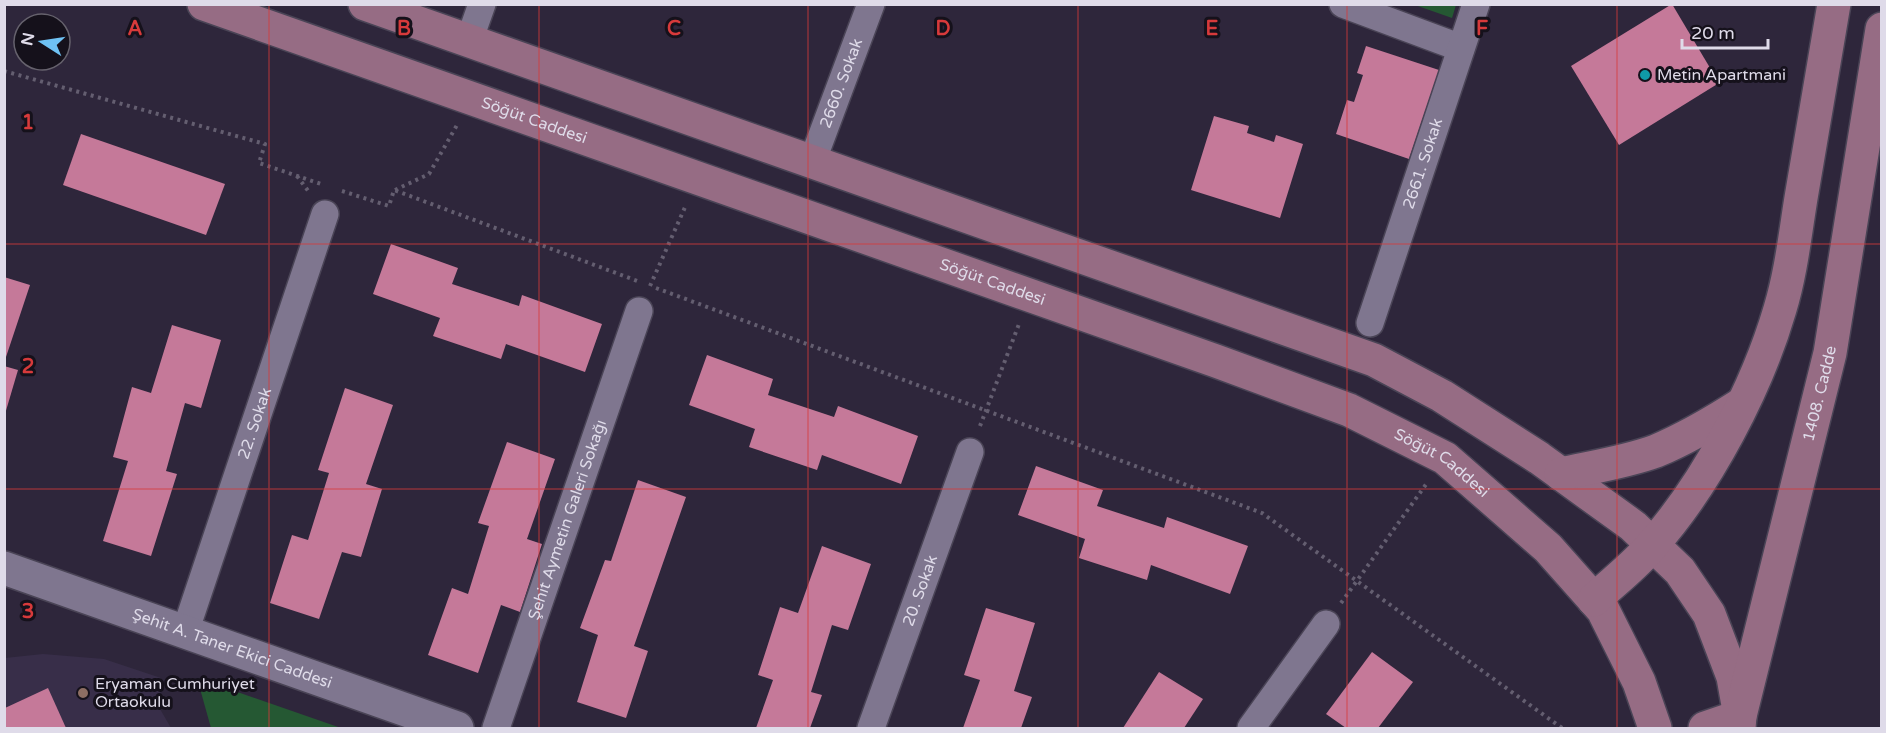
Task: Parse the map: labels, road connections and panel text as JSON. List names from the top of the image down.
{
  "streets": {
    "main road": ["Söğüt Caddesi", "1408. Cadde"],
    "street": [
      "2660. Sokak",
      "2661. Sokak",
      "22. Sokak",
      "Şehit Aymetin Galeri Sokağı",
      "20. Sokak",
      "Şehit A. Taner Ekici Caddesi"
    ]
  },
  "crossings": [
    ["22. Sokak", "Şehit A. Taner Ekici Caddesi"]
  ],
  "places": ["Metin Apartmani", "Eryaman Cumhuriyet Ortaokulu"],
  "scale_bar": "20 m",
  "north": "left",
  "grid": {
    "columns": [
      "A",
      "B",
      "C",
      "D",
      "E",
      "F"
    ],
    "rows": ["1", "2", "3"]
  }
}
